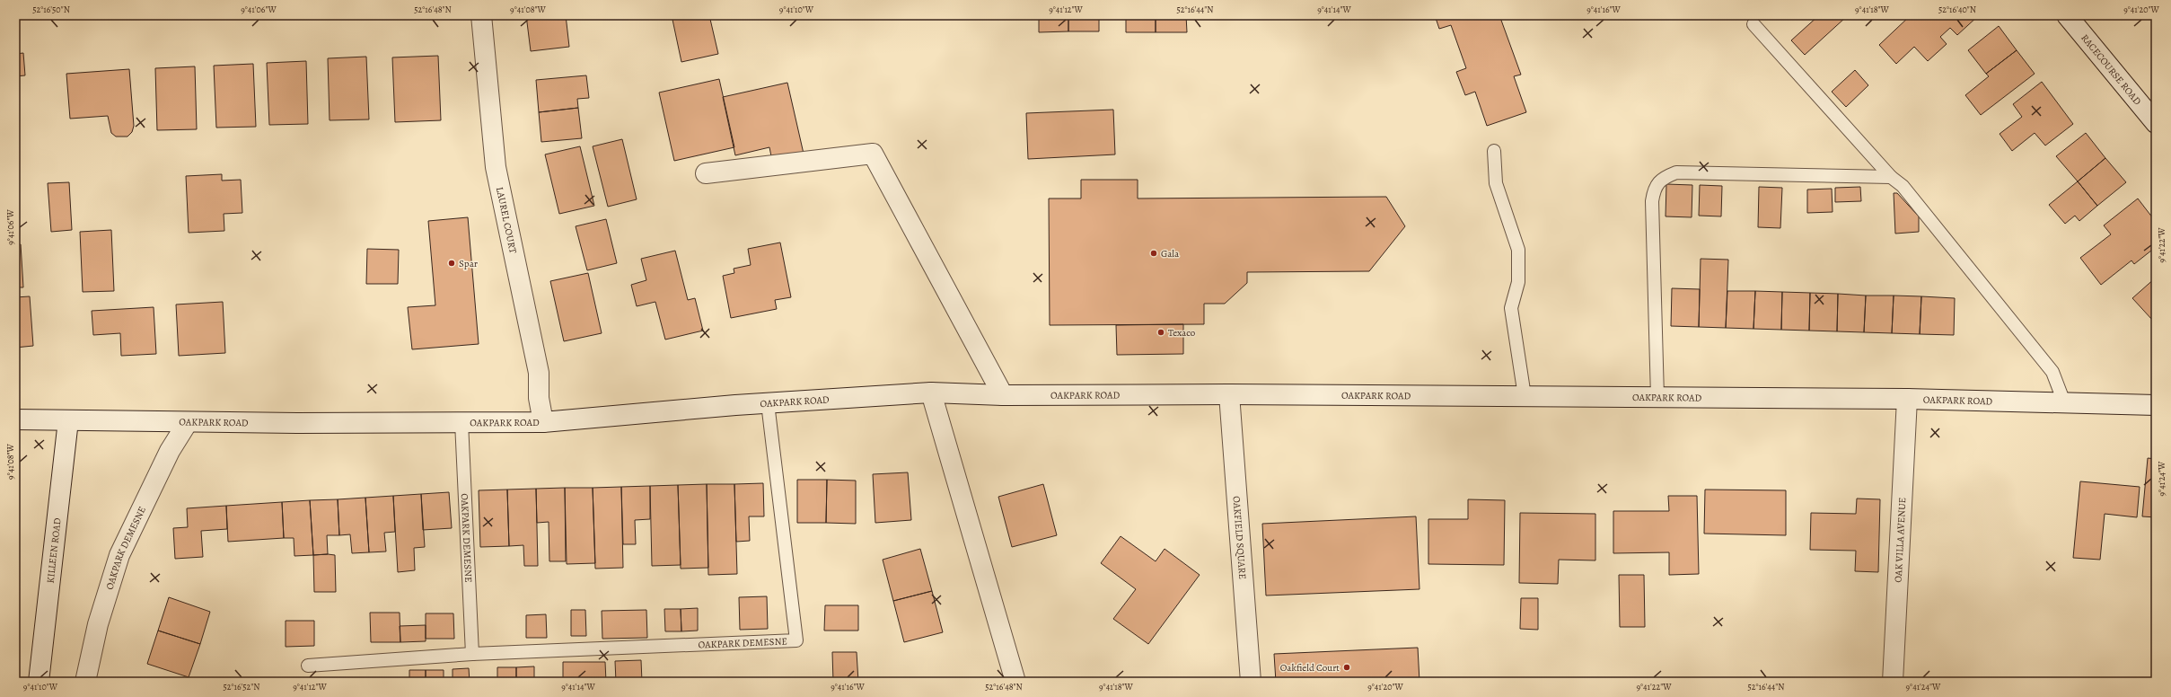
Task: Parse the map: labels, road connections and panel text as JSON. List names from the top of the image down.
{
  "streets": {
    "street": [
      "RACECOURSE ROAD",
      "LAUREL COURT",
      "OAKPARK ROAD",
      "OAKPARK DEMESNE",
      "OAKFIELD SQUARE",
      "OAK VILLA AVENUE",
      "KILLEEN ROAD"
    ]
  },
  "crossings": [
    ["LAUREL COURT", "OAKPARK ROAD"],
    ["OAKPARK ROAD", "OAKPARK DEMESNE"],
    ["OAKPARK ROAD", "OAKFIELD SQUARE"],
    ["OAKPARK ROAD", "OAK VILLA AVENUE"],
    ["OAKPARK ROAD", "KILLEEN ROAD"]
  ],
  "places": [
    "Gala",
    "Spar",
    "Texaco",
    "Oakfield Court"
  ],
  "coordinates": [
    "52°16'50\"N",
    "9°41'06\"W",
    "52°16'48\"N",
    "9°41'08\"W",
    "9°41'10\"W",
    "9°41'12\"W",
    "52°16'44\"N",
    "9°41'14\"W",
    "9°41'16\"W",
    "9°41'18\"W",
    "52°16'40\"N",
    "9°41'20\"W",
    "9°41'22\"W",
    "9°41'24\"W",
    "52°16'52\"N"
  ]
}
